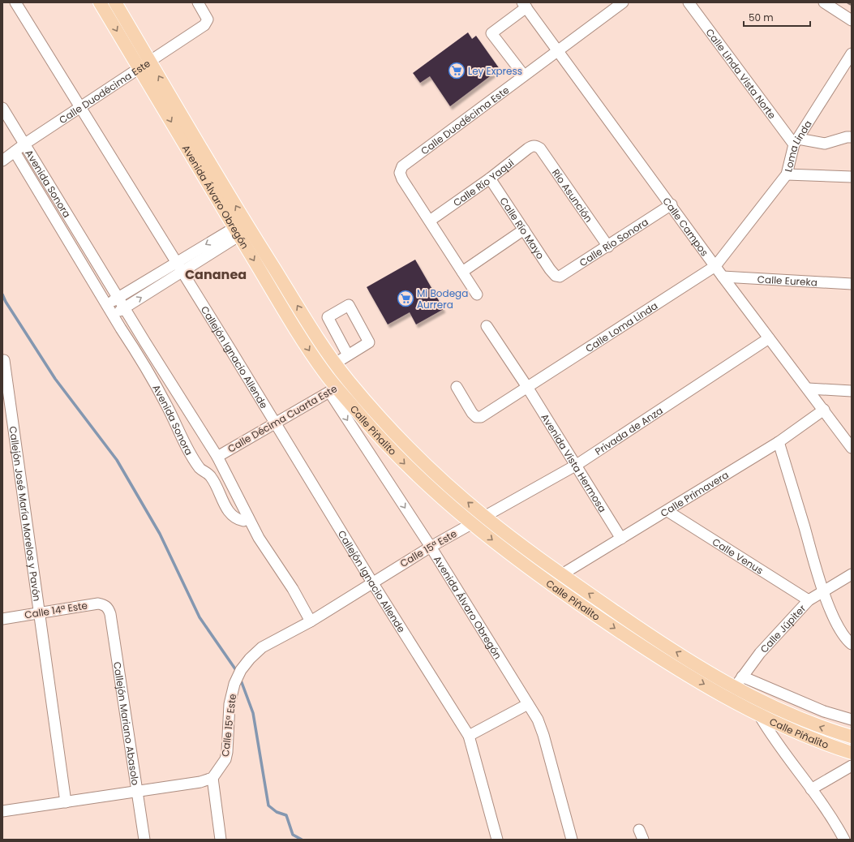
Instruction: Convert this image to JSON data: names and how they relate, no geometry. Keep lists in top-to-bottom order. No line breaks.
{"streets":{"main road":["Avenida Álvaro Obregón","Calle Piñalito"],"street":["Calle Linda Vista Norte","Calle Duodécima Este","Loma Linda","Calle Río Yaqui","Avenida Sonora","Río Asunción","Calle Campos","Calle Río Mayo","Calle Río Sonora","Calle Eureka","Calle Loma Linda","Callejón Ignacio Allende","Calle Décima Cuarta Este","Privada de Anza","Avenida Vista Hermosa","Calle Primavera","Callejón José María Morelos y Pavón","Calle 15ª Este","Calle Venus","Calle 14ª Este","Calle Júpiter","Callejón Mariano Abasolo"]},"crossings":[["Calle Linda Vista Norte","Loma Linda"],["Calle Duodécima Este","Calle Río Yaqui"],["Calle Duodécima Este","Avenida Sonora"],["Calle Duodécima Este","Avenida Álvaro Obregón"],["Calle Duodécima Este","Calle Campos"],["Calle Duodécima Este","Callejón Ignacio Allende"],["Loma Linda","Calle Campos"],["Loma Linda","Calle Loma Linda"],["Calle Río Yaqui","Río Asunción"],["Calle Río Yaqui","Calle Río Mayo"],["Avenida Sonora","Calle Décima Cuarta Este"],["Río Asunción","Calle Río Sonora"],["Avenida Álvaro Obregón","Calle Décima Cuarta Este"],["Avenida Álvaro Obregón","Calle Piñalito"],["Avenida Álvaro Obregón","Calle 15ª Este"],["Calle Campos","Calle Río Sonora"],["Calle Campos","Calle Eureka"],["Calle Campos","Calle Loma Linda"],["Calle Campos","Privada de Anza"],["Calle Campos","Calle Primavera"],["Calle Río Mayo","Calle Río Sonora"],["Calle Loma Linda","Avenida Vista Hermosa"],["Callejón Ignacio Allende","Calle Décima Cuarta Este"],["Callejón Ignacio Allende","Calle 15ª Este"],["Calle Décima Cuarta Este","Calle Piñalito"],["Calle Piñalito","Privada de Anza"],["Calle Piñalito","Calle Primavera"],["Calle Piñalito","Calle 15ª Este"],["Calle Piñalito","Calle Júpiter"],["Privada de Anza","Avenida Vista Hermosa"],["Privada de Anza","Calle 15ª Este"],["Avenida Vista Hermosa","Calle Primavera"],["Calle Primavera","Calle Venus"],["Callejón José María Morelos y Pavón","Calle 14ª Este"],["Calle Venus","Calle Júpiter"],["Calle 14ª Este","Callejón Mariano Abasolo"]],"districts":["Cananea"],"places":{"supermarket":["Ley Express","Mi Bodega Aurrera"]},"scale_bar":"50 m"}
